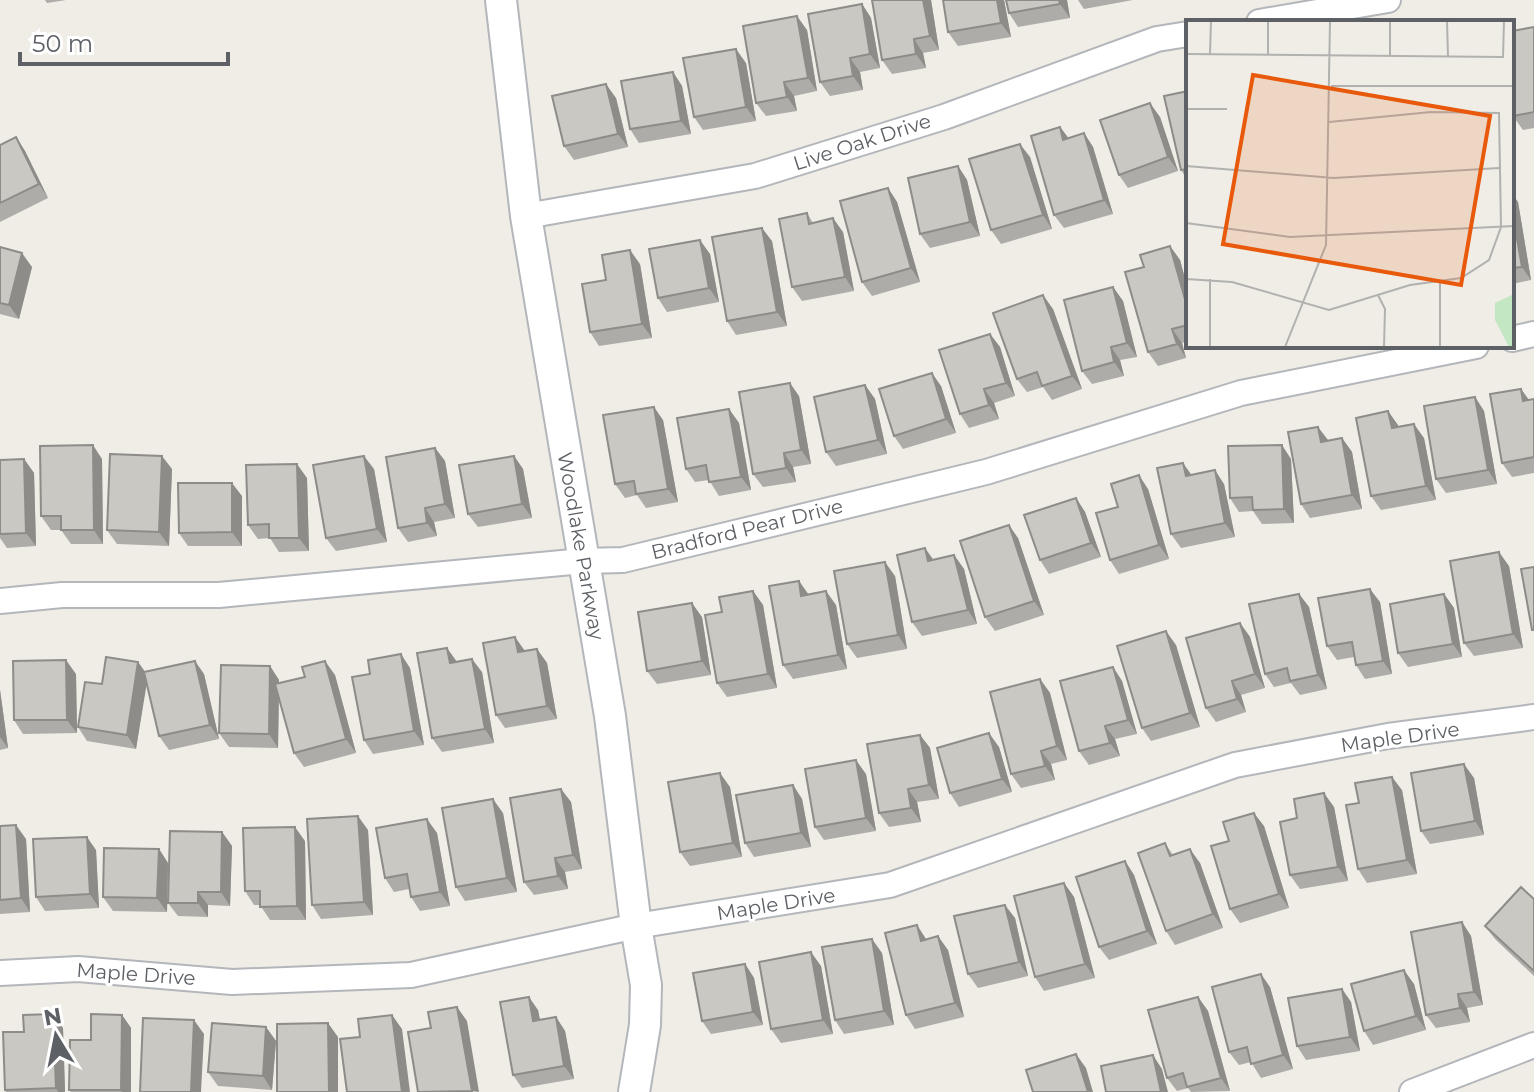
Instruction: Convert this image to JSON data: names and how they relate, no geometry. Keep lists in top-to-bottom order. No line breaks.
{"streets":{"street":["Live Oak Drive","Bradford Pear Drive","Woodlake Parkway","Maple Drive"]},"crossings":[["Live Oak Drive","Woodlake Parkway"],["Bradford Pear Drive","Woodlake Parkway"],["Woodlake Parkway","Maple Drive"]],"scale_bar":"50 m","north":"top"}
